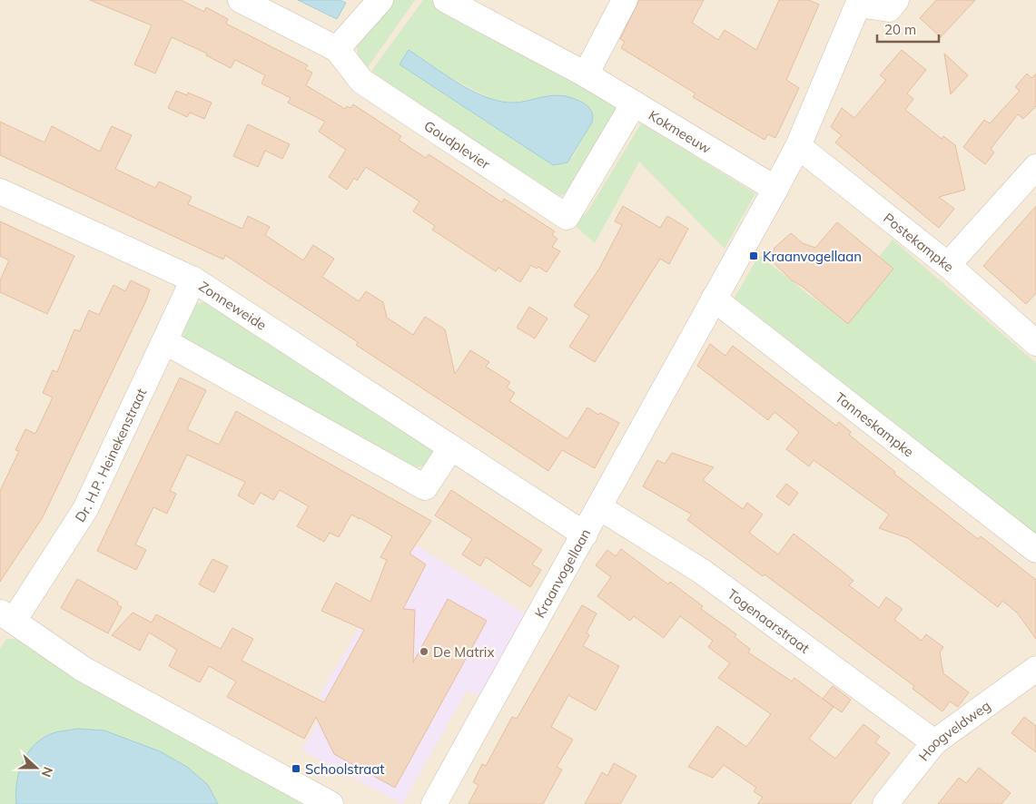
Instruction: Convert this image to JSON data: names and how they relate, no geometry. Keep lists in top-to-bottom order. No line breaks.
{"streets":{"street":["Kokmeeuw","Goudplevier","Postekampke","Zonneweide","Tanneskampke","Dr. H.P. Heinekenstraat","Kraanvogellaan","Togenaarstraat","Hoogveldweg"]},"crossings":[["Kokmeeuw","Goudplevier"],["Kokmeeuw","Kraanvogellaan"],["Postekampke","Kraanvogellaan"],["Zonneweide","Dr. H.P. Heinekenstraat"],["Zonneweide","Kraanvogellaan"],["Tanneskampke","Kraanvogellaan"],["Kraanvogellaan","Togenaarstraat"],["Togenaarstraat","Hoogveldweg"]],"places":{"transit":["Kraanvogellaan","Schoolstraat"],"other":["De Matrix"]},"scale_bar":"20 m","north":"right"}
